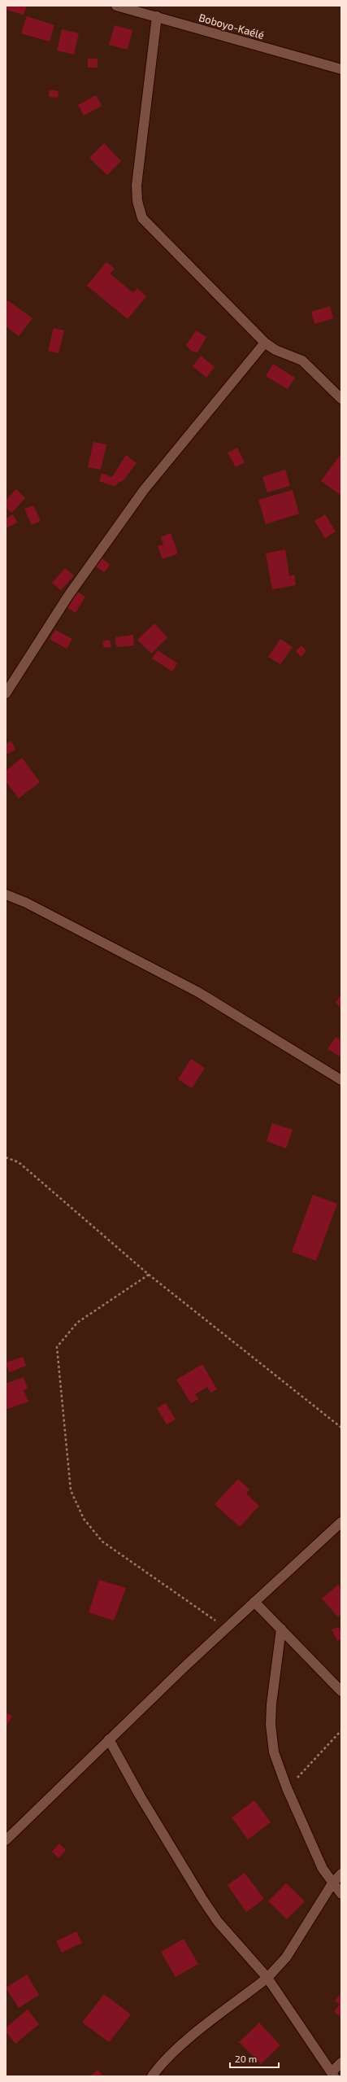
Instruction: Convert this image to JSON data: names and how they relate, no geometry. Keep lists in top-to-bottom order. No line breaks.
{"streets":{"street":["Boboyo-Kaélé"]},"scale_bar":"20 m"}
